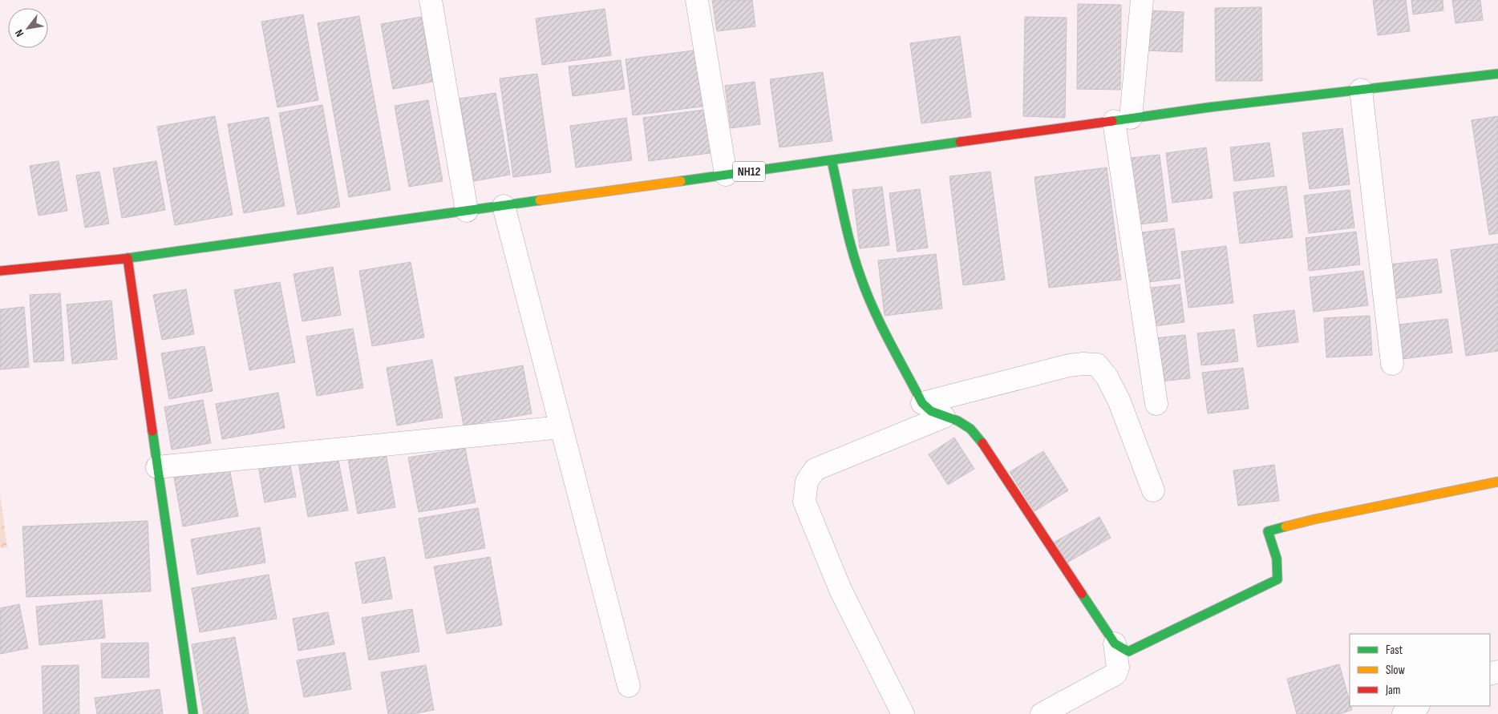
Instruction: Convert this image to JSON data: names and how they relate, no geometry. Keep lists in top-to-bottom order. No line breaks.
{"streets":{"main road":["NH12"]},"legend":["Fast","Slow","Jam"],"north":"bottom left"}
